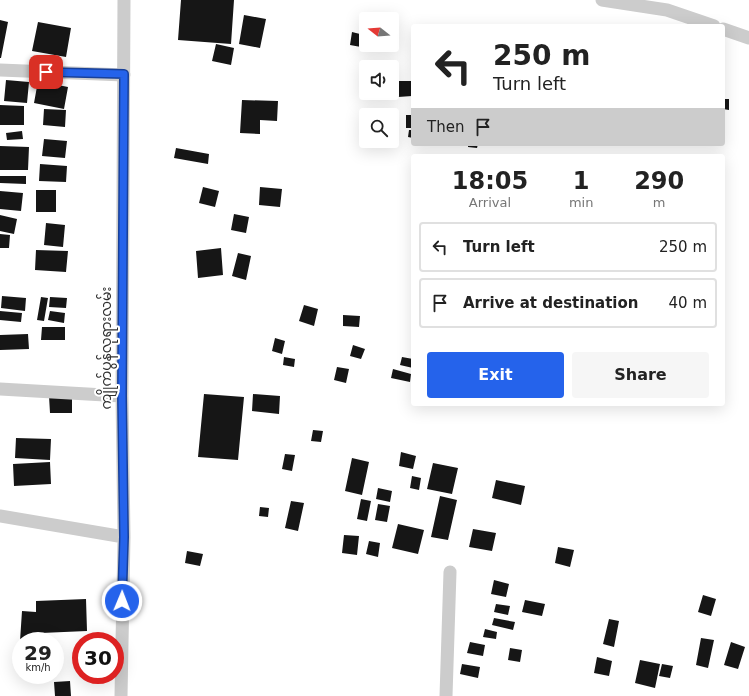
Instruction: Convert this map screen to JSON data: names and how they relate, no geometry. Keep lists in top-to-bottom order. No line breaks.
{"streets":{"street":["ကျိုက်ပွန်လုရားလမ်း"]},"north":"left","page":{"turn":["250 m","Turn left"],"then":"Then","eta":["18:05","Arrival","1","min","290","m"],"list":[{"name":"Turn left","value":"250 m"},{"name":"Arrive at destination","value":"40 m"}],"buttons":["Exit","Share"],"speed":"29 km/h","limit":"30"}}
